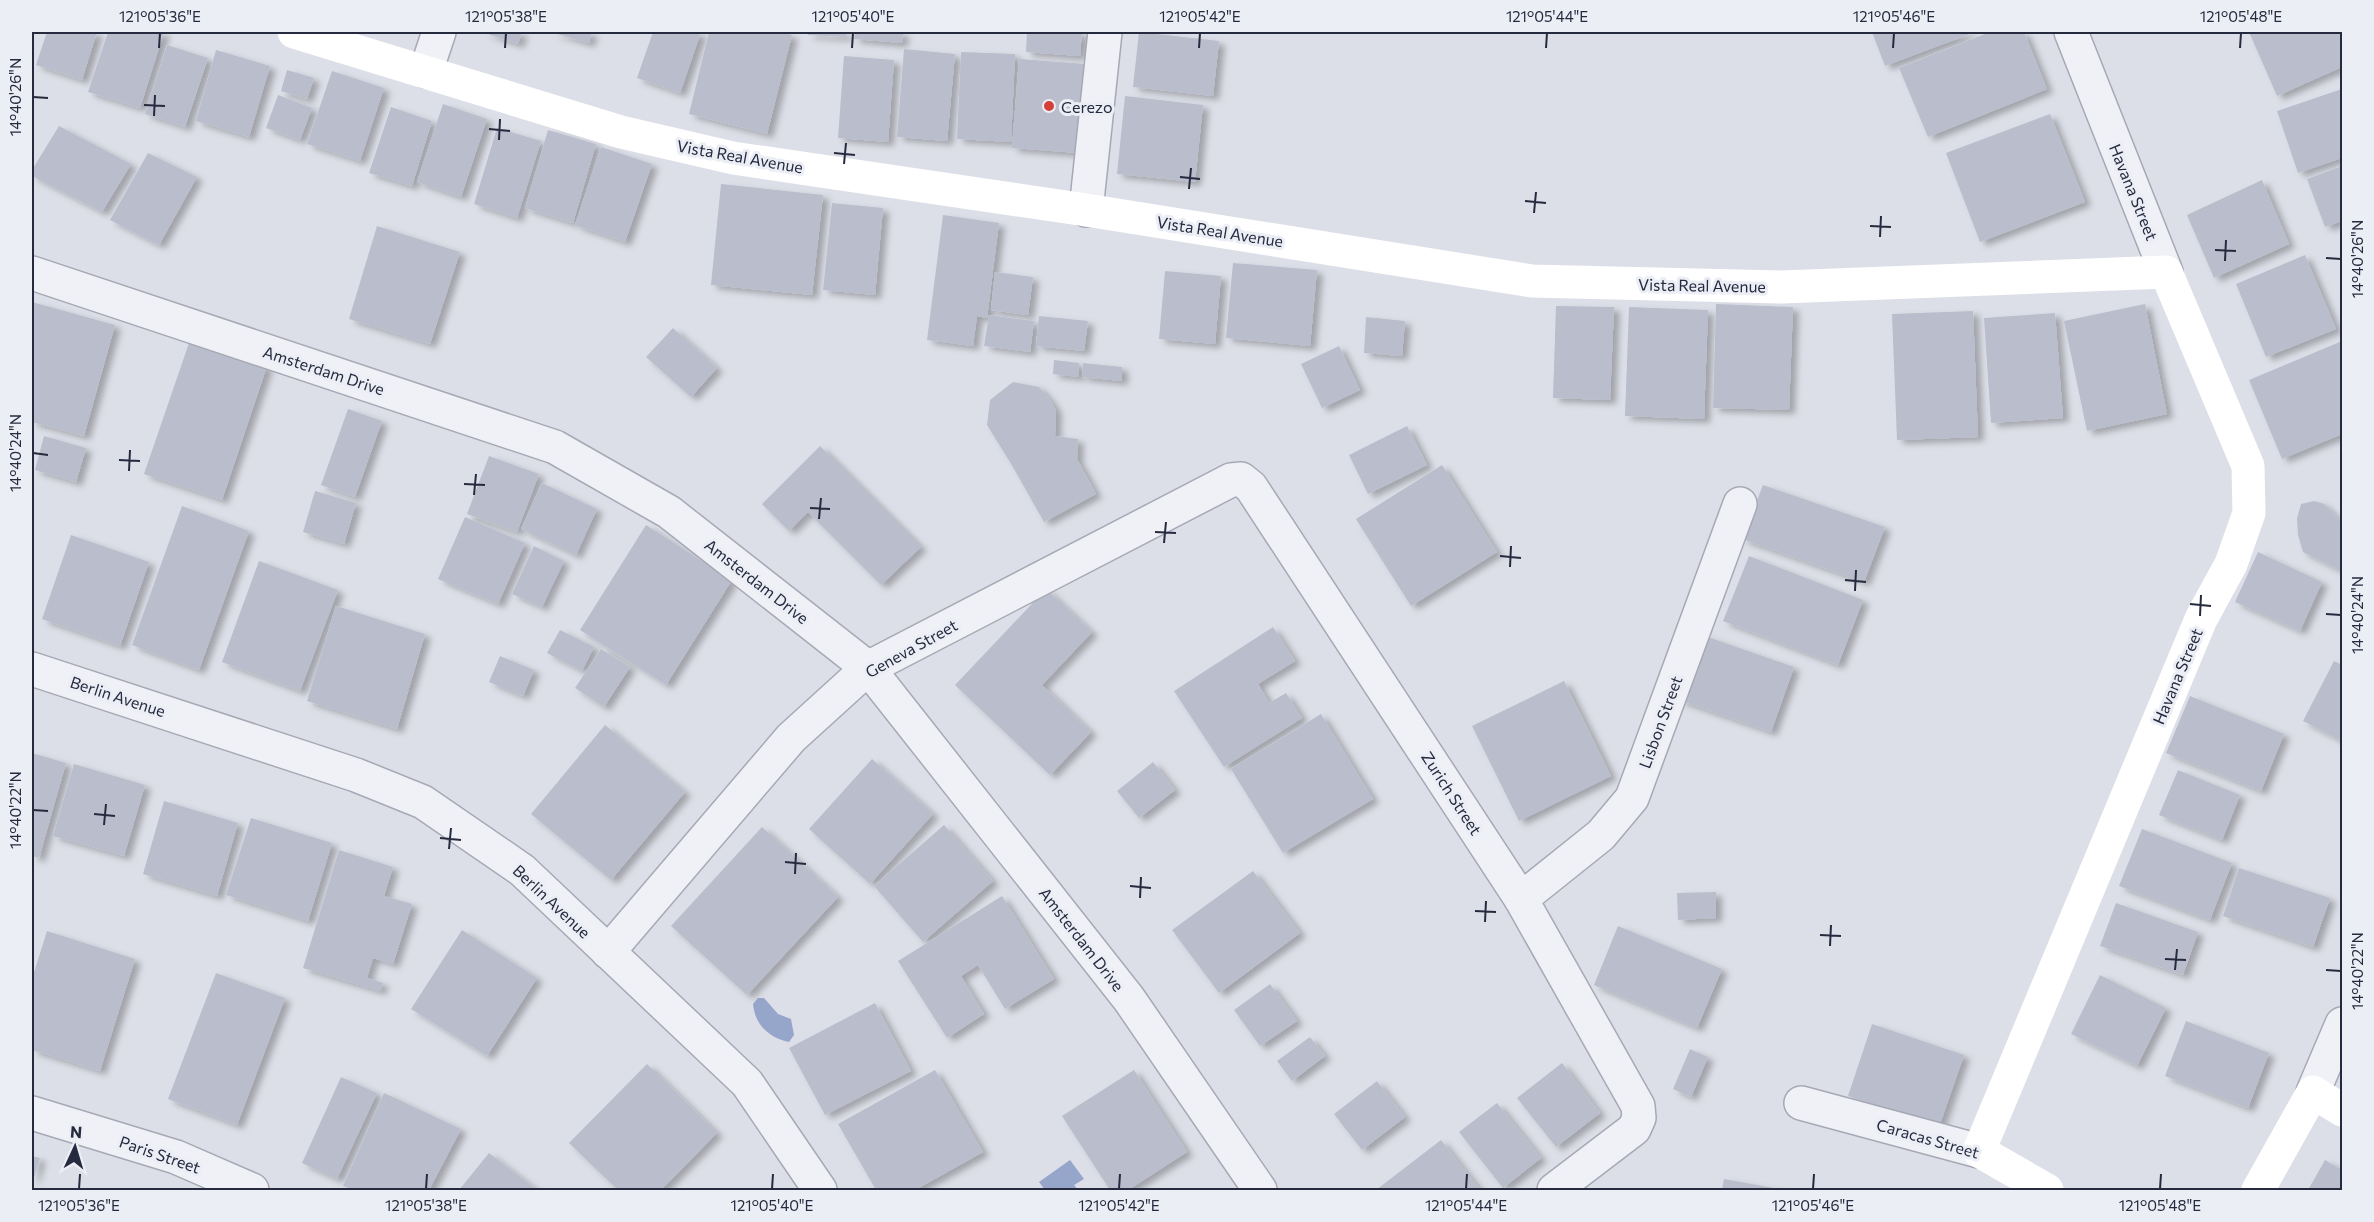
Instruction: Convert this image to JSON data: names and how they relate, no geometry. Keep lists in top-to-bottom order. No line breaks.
{"streets":{"street":["Vista Real Avenue","Havana Street","Amsterdam Drive","Geneva Street","Berlin Avenue","Lisbon Street","Zurich Street","Caracas Street","Paris Street"]},"crossings":[["Vista Real Avenue","Havana Street"],["Havana Street","Caracas Street"],["Amsterdam Drive","Geneva Street"],["Geneva Street","Berlin Avenue"],["Geneva Street","Zurich Street"],["Lisbon Street","Zurich Street"]],"places":["Cerezo"],"north":"top","coordinates":["121°05'36\"E","121°05'38\"E","121°05'40\"E","121°05'42\"E","121°05'44\"E","121°05'46\"E","121°05'48\"E","14°40'26\"N","14°40'24\"N","14°40'22\"N"]}
